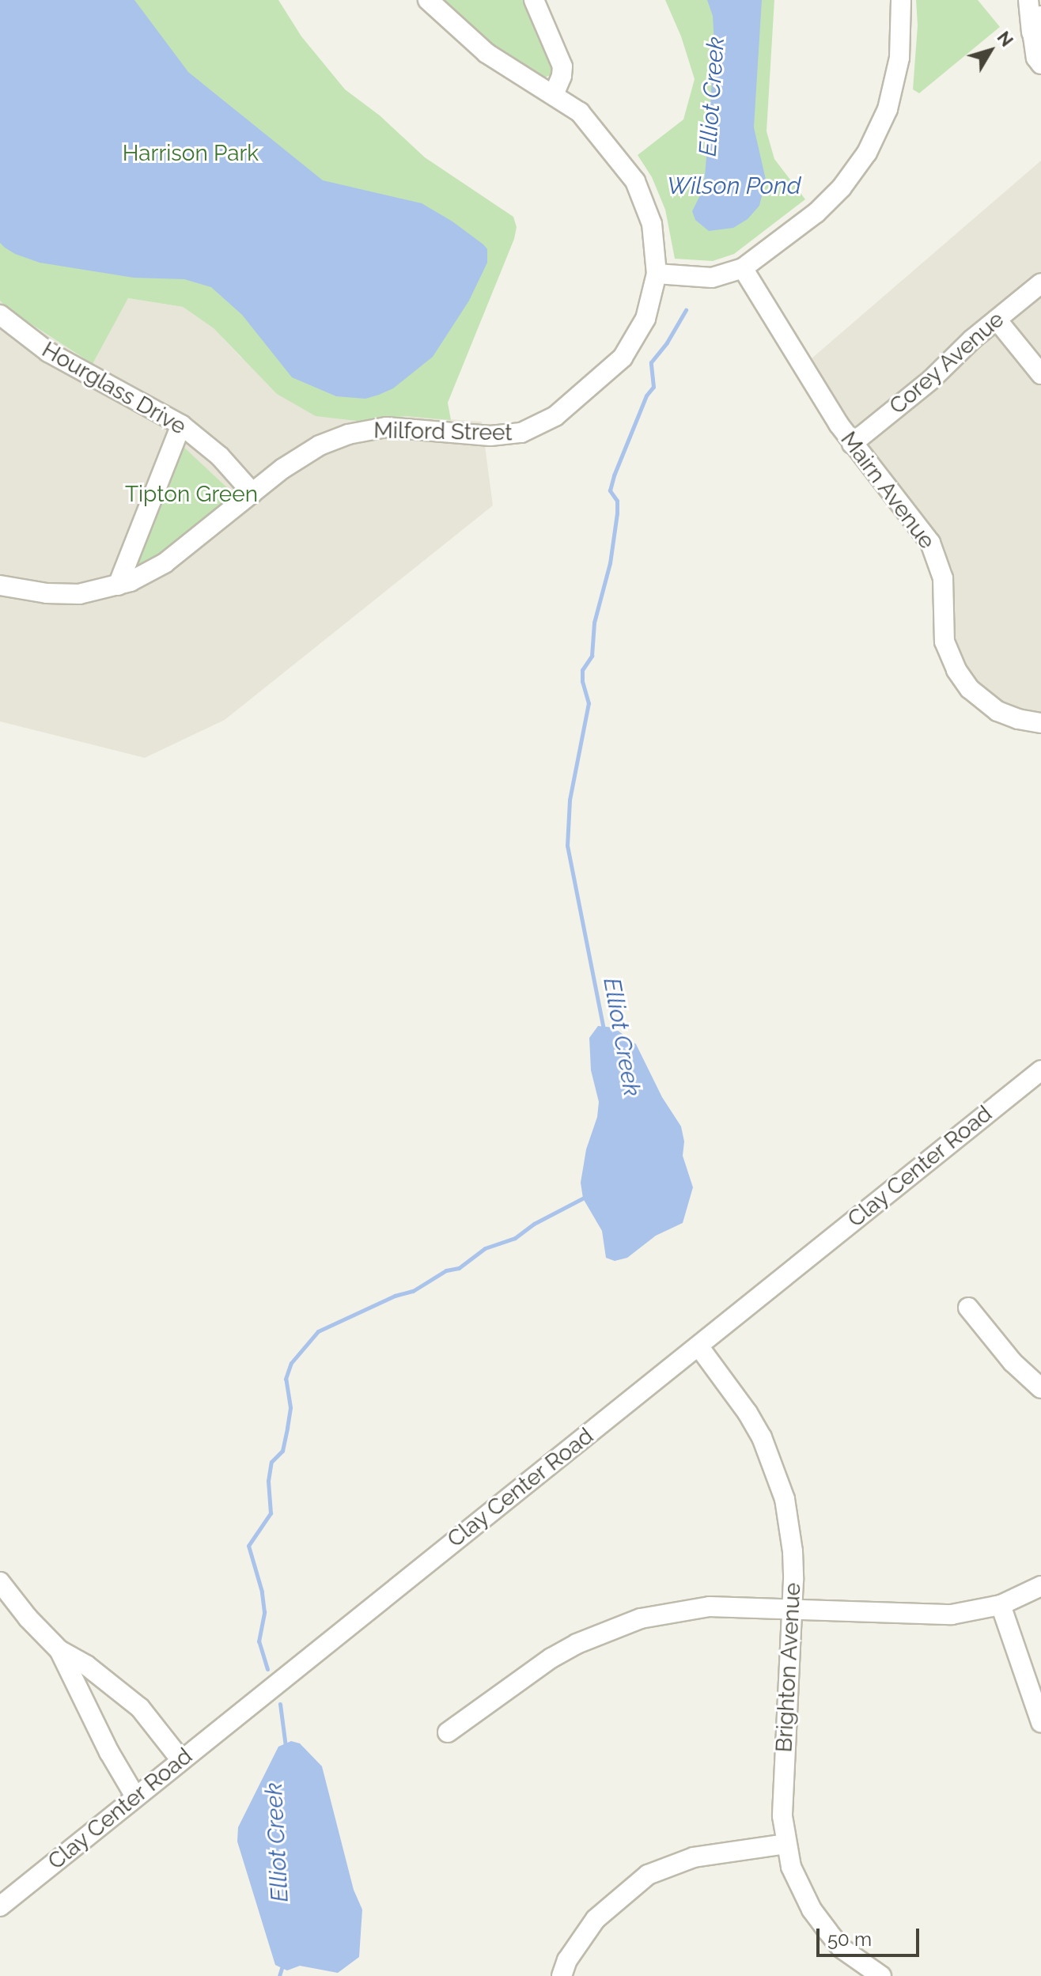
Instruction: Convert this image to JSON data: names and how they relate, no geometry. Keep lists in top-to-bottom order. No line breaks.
{"streets":{"street":["Corey Avenue","Hourglass Drive","Milford Street","Mairn Avenue","Clay Center Road","Brighton Avenue"]},"crossings":[["Corey Avenue","Mairn Avenue"],["Hourglass Drive","Milford Street"],["Clay Center Road","Brighton Avenue"]],"water":["Elliot Creek","Wilson Pond"],"parks":["Harrison Park","Tipton Green"],"scale_bar":"50 m","north":"top right"}
